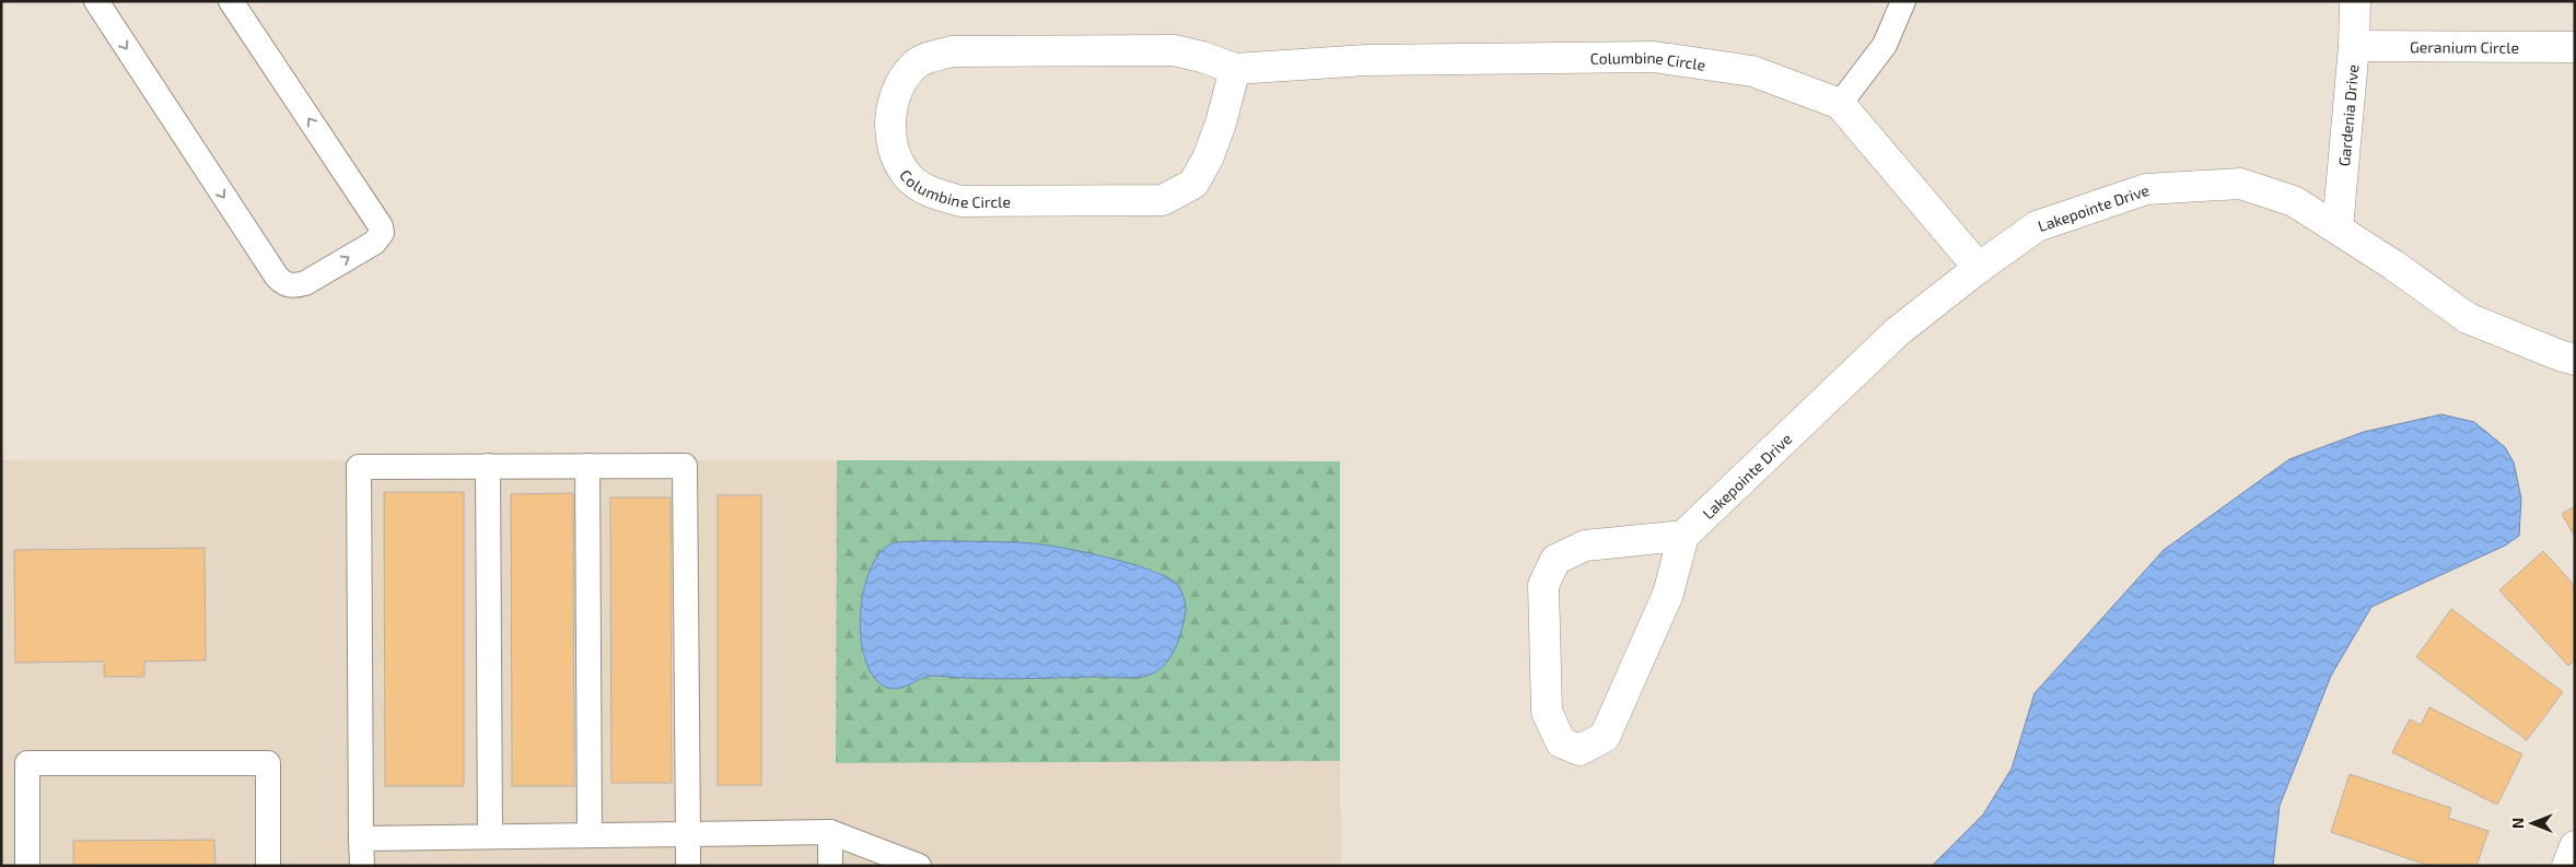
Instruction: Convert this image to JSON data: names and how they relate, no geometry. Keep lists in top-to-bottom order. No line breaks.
{"streets":{"street":["Geranium Circle","Columbine Circle","Gardenia Drive","Lakepointe Drive"]},"crossings":[["Geranium Circle","Gardenia Drive"],["Columbine Circle","Lakepointe Drive"],["Gardenia Drive","Lakepointe Drive"]],"north":"left"}
